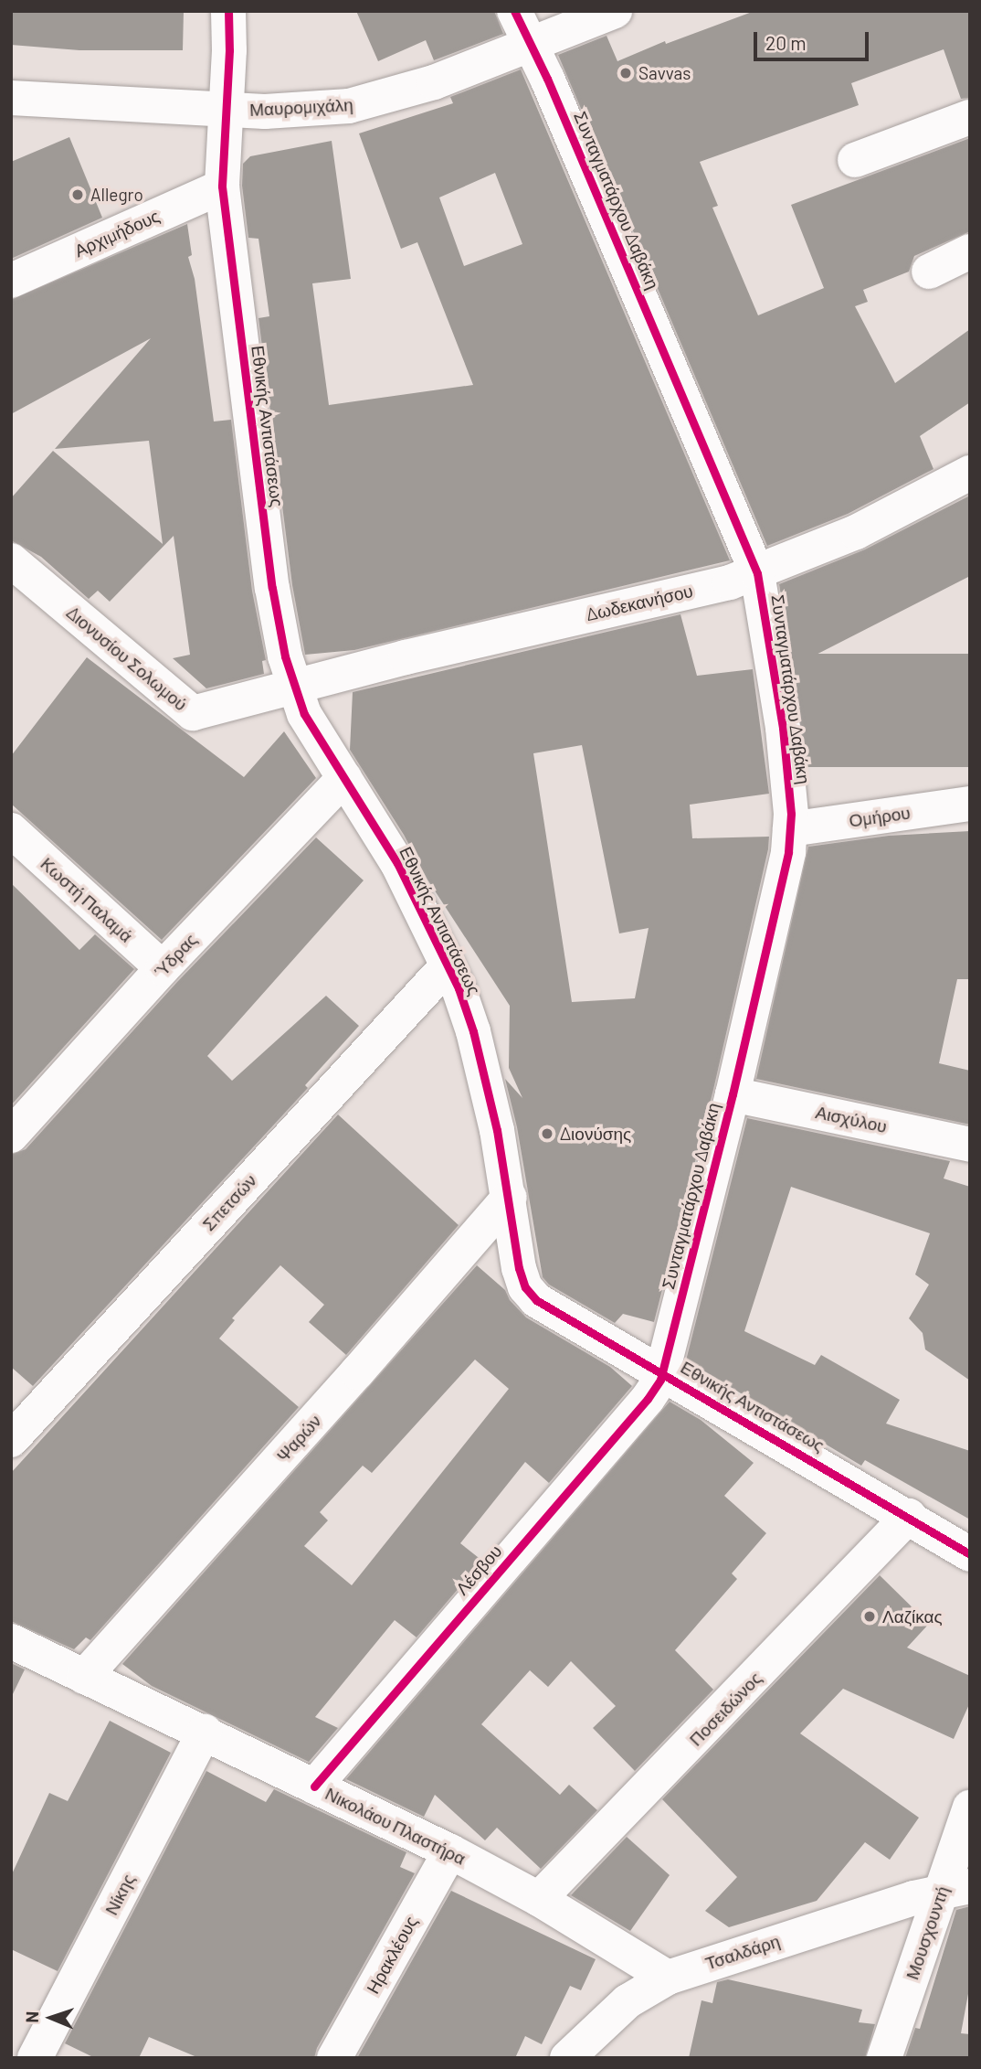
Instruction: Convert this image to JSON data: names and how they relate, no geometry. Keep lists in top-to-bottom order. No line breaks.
{"streets":{"street":["Μαυρομιχάλη","Συνταγματάρχου Δαβάκη","Αρχιμήδους","Εθνικής Αντιστάσεως","Δωδεκανήσου","Διονυσίου Σολωμού","Ομήρου","Κωστή Παλαμά","Ύδρας","Αισχύλου","Σπετσών","Ψαρών","Λέσβου","Ποσειδώνος","Νικολάου Πλαστήρα","Νίκης","Μουσχουντή","Τσαλδάρη","Ηρακλέους"]},"crossings":[["Μαυρομιχάλη","Συνταγματάρχου Δαβάκη"],["Μαυρομιχάλη","Εθνικής Αντιστάσεως"],["Συνταγματάρχου Δαβάκη","Εθνικής Αντιστάσεως"],["Συνταγματάρχου Δαβάκη","Δωδεκανήσου"],["Συνταγματάρχου Δαβάκη","Ομήρου"],["Συνταγματάρχου Δαβάκη","Αισχύλου"],["Συνταγματάρχου Δαβάκη","Λέσβου"],["Αρχιμήδους","Εθνικής Αντιστάσεως"],["Εθνικής Αντιστάσεως","Δωδεκανήσου"],["Εθνικής Αντιστάσεως","Διονυσίου Σολωμού"],["Εθνικής Αντιστάσεως","Ύδρας"],["Εθνικής Αντιστάσεως","Σπετσών"],["Εθνικής Αντιστάσεως","Ψαρών"],["Εθνικής Αντιστάσεως","Λέσβου"],["Εθνικής Αντιστάσεως","Ποσειδώνος"],["Δωδεκανήσου","Διονυσίου Σολωμού"],["Κωστή Παλαμά","Ύδρας"],["Ψαρών","Νικολάου Πλαστήρα"],["Λέσβου","Νικολάου Πλαστήρα"],["Ποσειδώνος","Νικολάου Πλαστήρα"],["Νικολάου Πλαστήρα","Νίκης"],["Νικολάου Πλαστήρα","Τσαλδάρη"],["Νικολάου Πλαστήρα","Ηρακλέους"],["Μουσχουντή","Τσαλδάρη"]],"places":["Savvas","Allegro","Διονύσης","Λαζίκας"],"scale_bar":"20 m","north":"left"}
